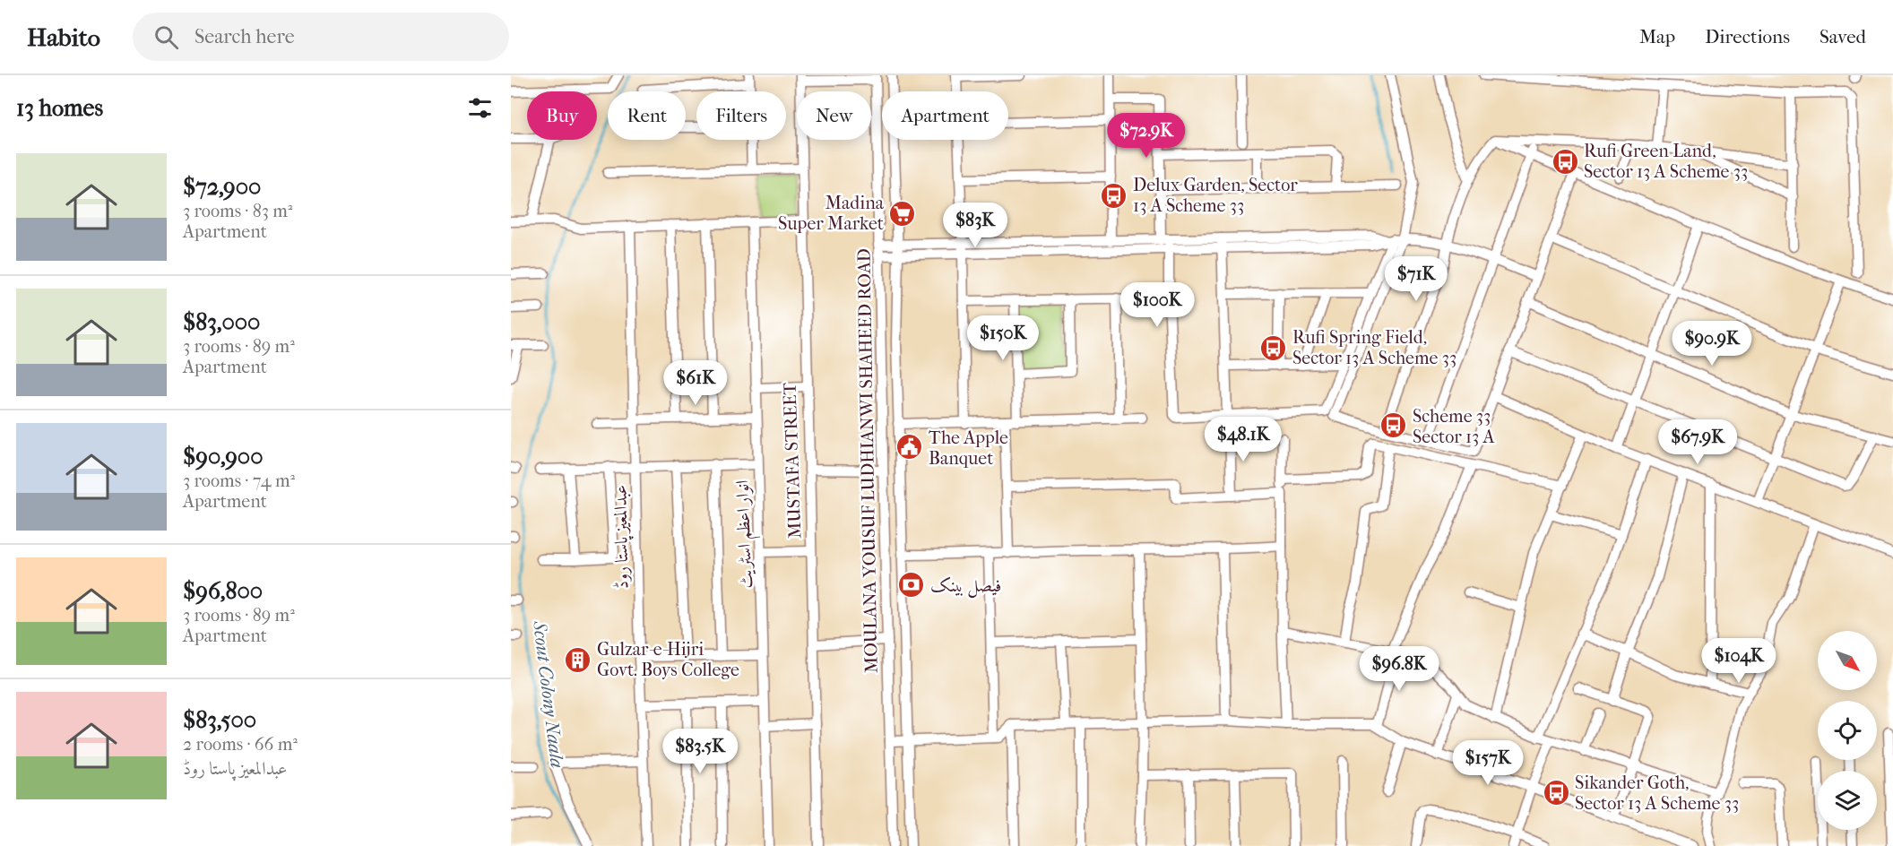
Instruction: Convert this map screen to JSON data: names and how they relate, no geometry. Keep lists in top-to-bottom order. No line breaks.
{"streets":{"street":["MUSTAFA STREET","MOULANA YOUSUF LUDHIANWI SHAHEED ROAD","انوار اعظم اسٹریٹ","عبدالمعیز پاستا روڈ"]},"water":["Scout Colony Naala"],"places":{"bus stop":["Rufi Green Land, Sector 13 A Scheme 33","Delux Garden, Sector 13 A Scheme 33","Rufi Spring Field, Sector 13 A Scheme 33","Scheme 33 Sector 13 A","Sikander Goth, Sector 13 A Scheme 33"],"supermarket":["Madina Super Market"],"public building":["The Apple Banquet"],"bank":["فیصل بینک"],"building":["Gulzar-e-Hijri Govt. Boys College"]},"north":"bottom right","page":{"header":"Habito","search":"Search here","nav":["Map","Directions","Saved"],"heading":"13 homes","chip":["Buy","Rent","Filters","New","Apartment"],"price":["$72.9K","$83K","$71K","$100K","$150K","$90.9K","$61K","$48.1K","$67.9K","$104K","$96.8K","$83.5K","$157K"],"list":[{"name":"$72,900","note":"3 rooms · 83 m² · Apartment"},{"name":"$83,000","note":"3 rooms · 89 m² · Apartment"},{"name":"$90,900","note":"3 rooms · 74 m² · Apartment"},{"name":"$96,800","note":"3 rooms · 89 m² · Apartment"},{"name":"$83,500","note":"2 rooms · 66 m² · عبدالمعیز پاستا روڈ"}]}}
